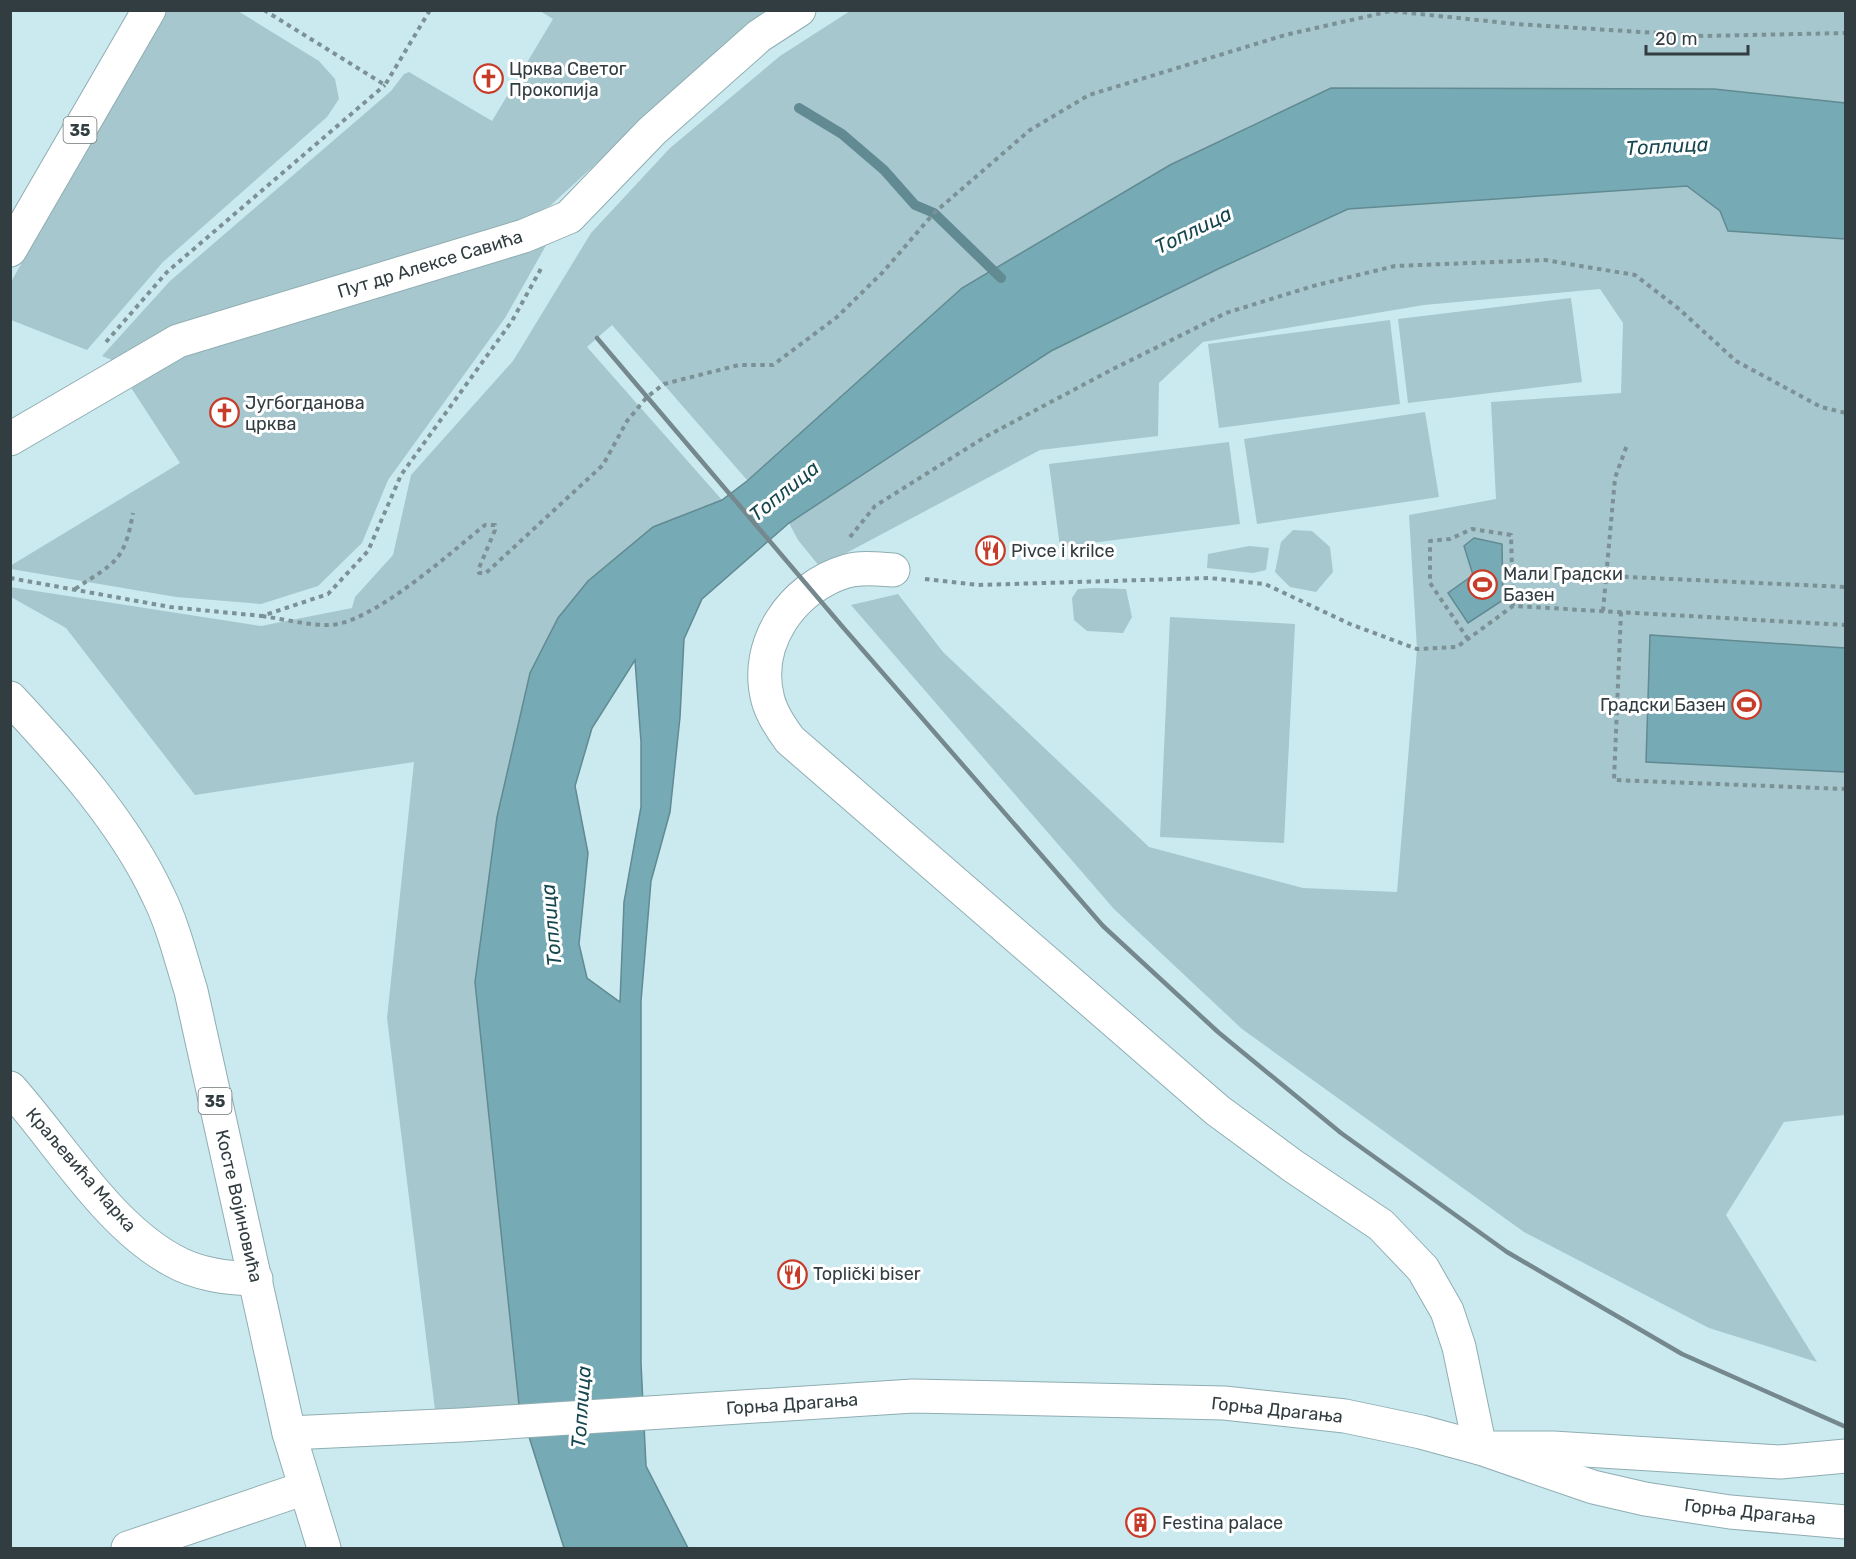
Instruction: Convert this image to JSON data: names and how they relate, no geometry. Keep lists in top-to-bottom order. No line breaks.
{"streets":{"street":["35","Пут др Алексе Савића","Краљевића Марка","Косте Војиновића","Горња Драгања"]},"crossings":[["Краљевића Марка","Косте Војиновића"],["Косте Војиновића","Горња Драгања"]],"water":["Топлица"],"places":{"church":["Црква Светог Прокопија","Југбогданова црква"],"restaurant":["Pivce i krilce","Toplički biser"],"sports":["Мали Градски Базен","Градски Базен"],"building":["Festina palace"]},"scale_bar":"20 m"}
